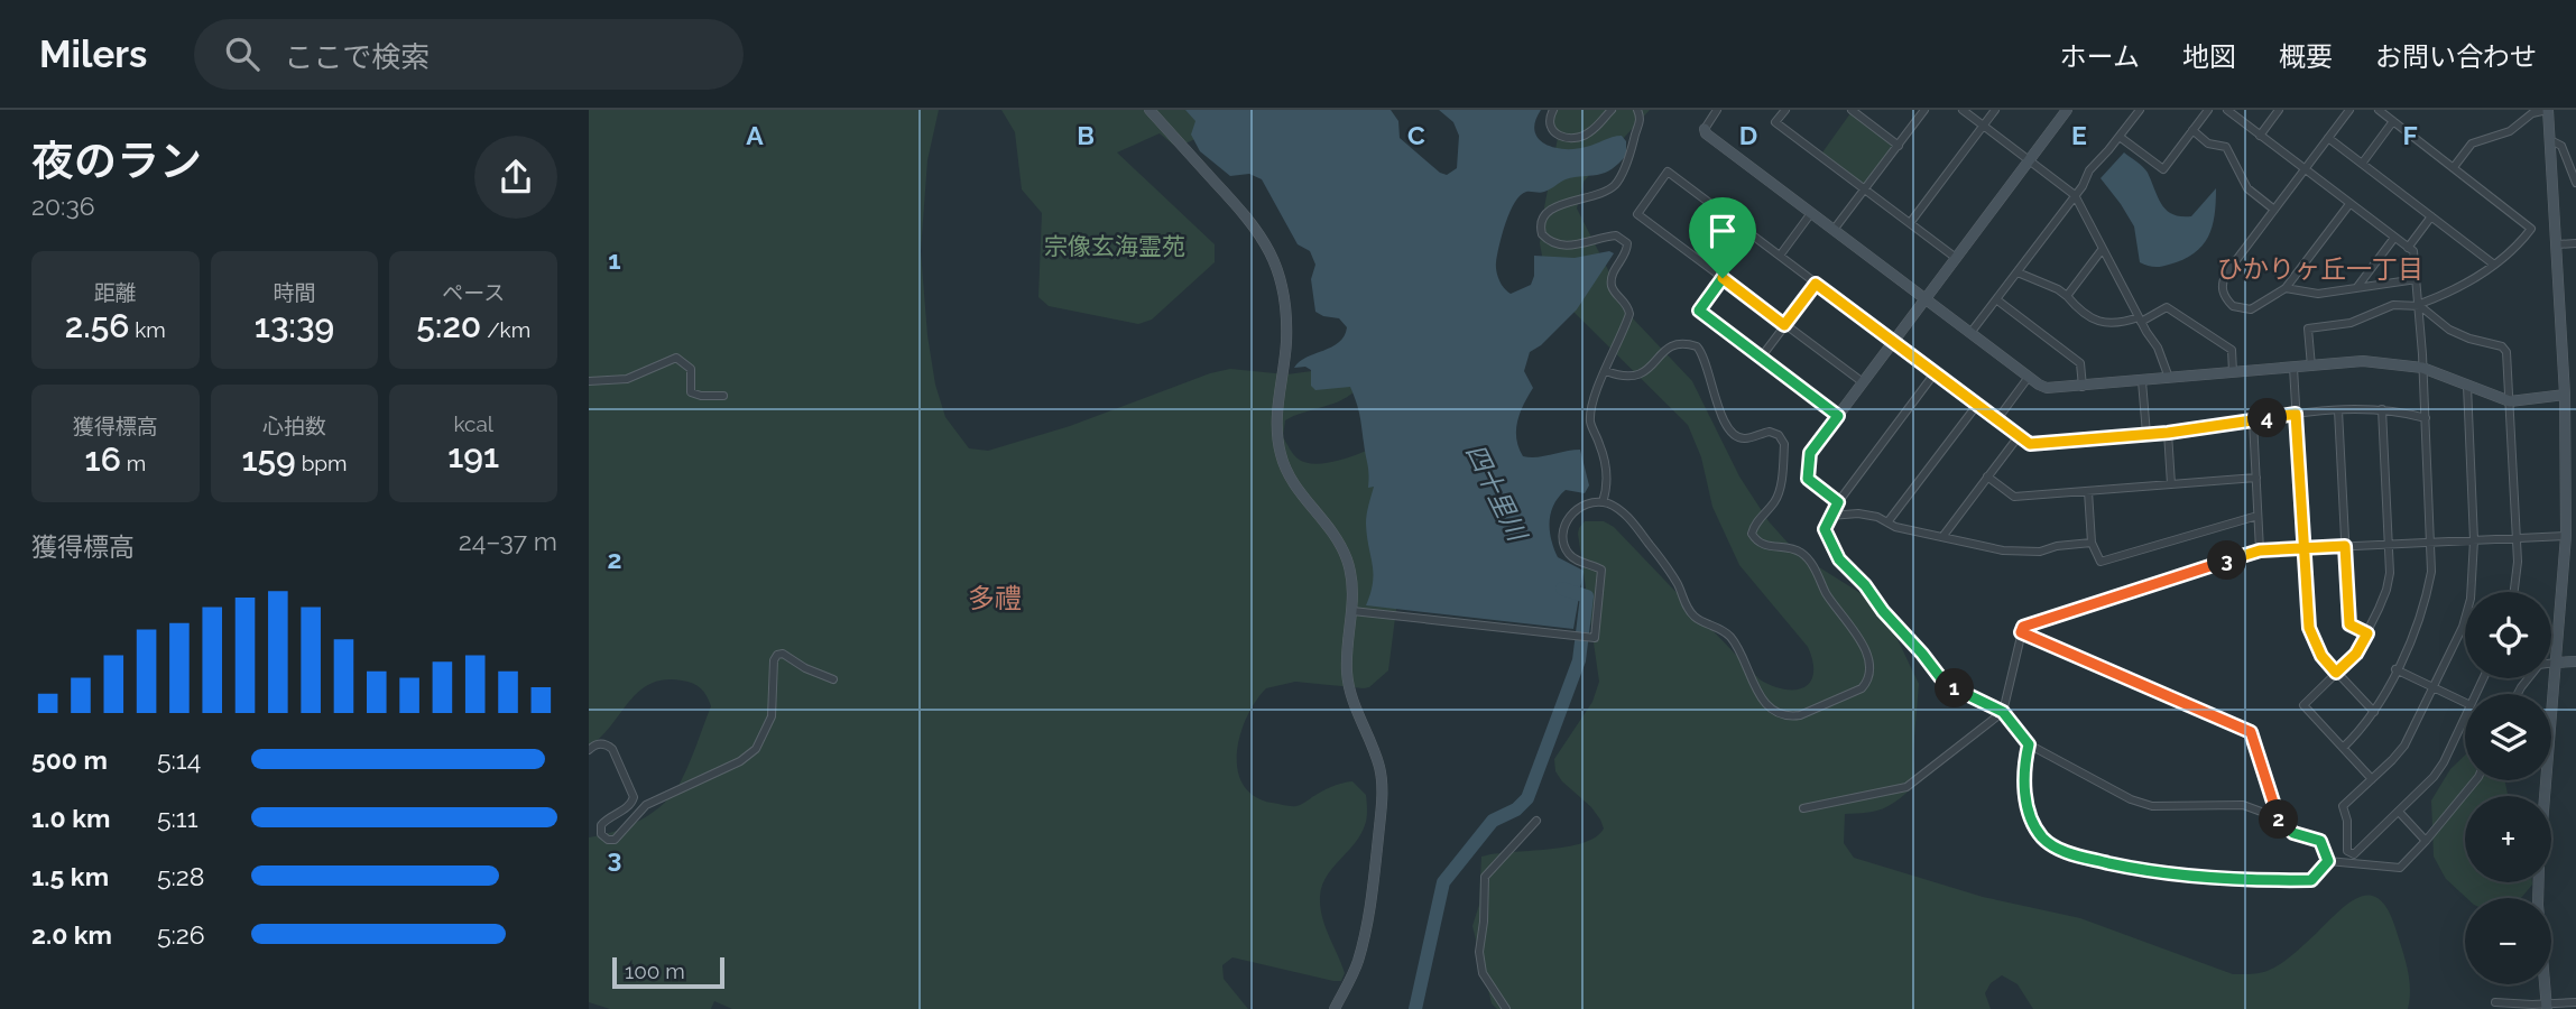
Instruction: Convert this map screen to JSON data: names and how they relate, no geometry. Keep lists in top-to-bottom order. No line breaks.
{"districts":["ひかりヶ丘一丁目","多禮"],"water":["四十里川"],"parks":["宗像玄海霊苑"],"scale_bar":"100 m","page":{"header":"Milers","search":"ここで検索","nav":["ホーム","地図","概要","お問い合わせ"],"heading":["夜のラン","20:36"],"stats":[["距離","2.56 km"],["時間","13:39"],["ペース","5:20 /km"],["獲得標高","16 m"],["心拍数","159 bpm"],["kcal","191"]],"pins":["4","3","1","2"],"chart":["獲得標高","24–37 m"],"map_buttons":["+","−"],"list":[{"name":"500 m","note":"5:14"},{"name":"1.0 km","note":"5:11"},{"name":"1.5 km","note":"5:28"},{"name":"2.0 km","note":"5:26"}],"scale":"100 m"},"grid":{"columns":["A","B","C","D","E","F"],"rows":["1","2","3"]}}
